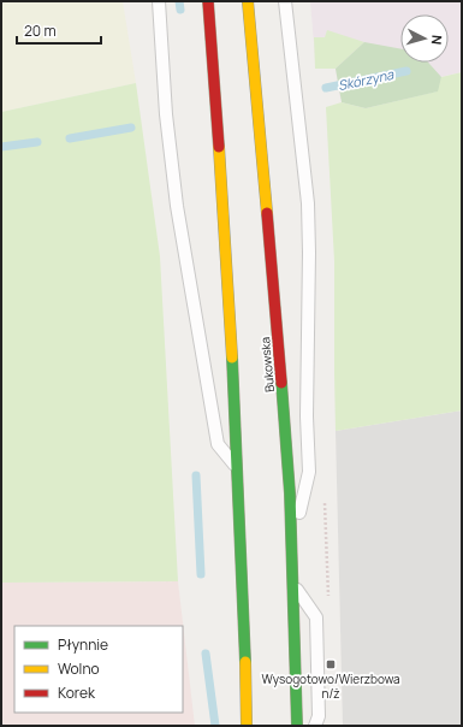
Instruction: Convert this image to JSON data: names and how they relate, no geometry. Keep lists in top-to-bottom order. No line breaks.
{"streets":{"main road":["Bukowska"]},"water":["Skórzyna"],"places":{"transit":["Wysogotowo/Wierzbowa n/ż"]},"legend":["Płynnie","Wolno","Korek"],"scale_bar":"20 m","north":"right"}
